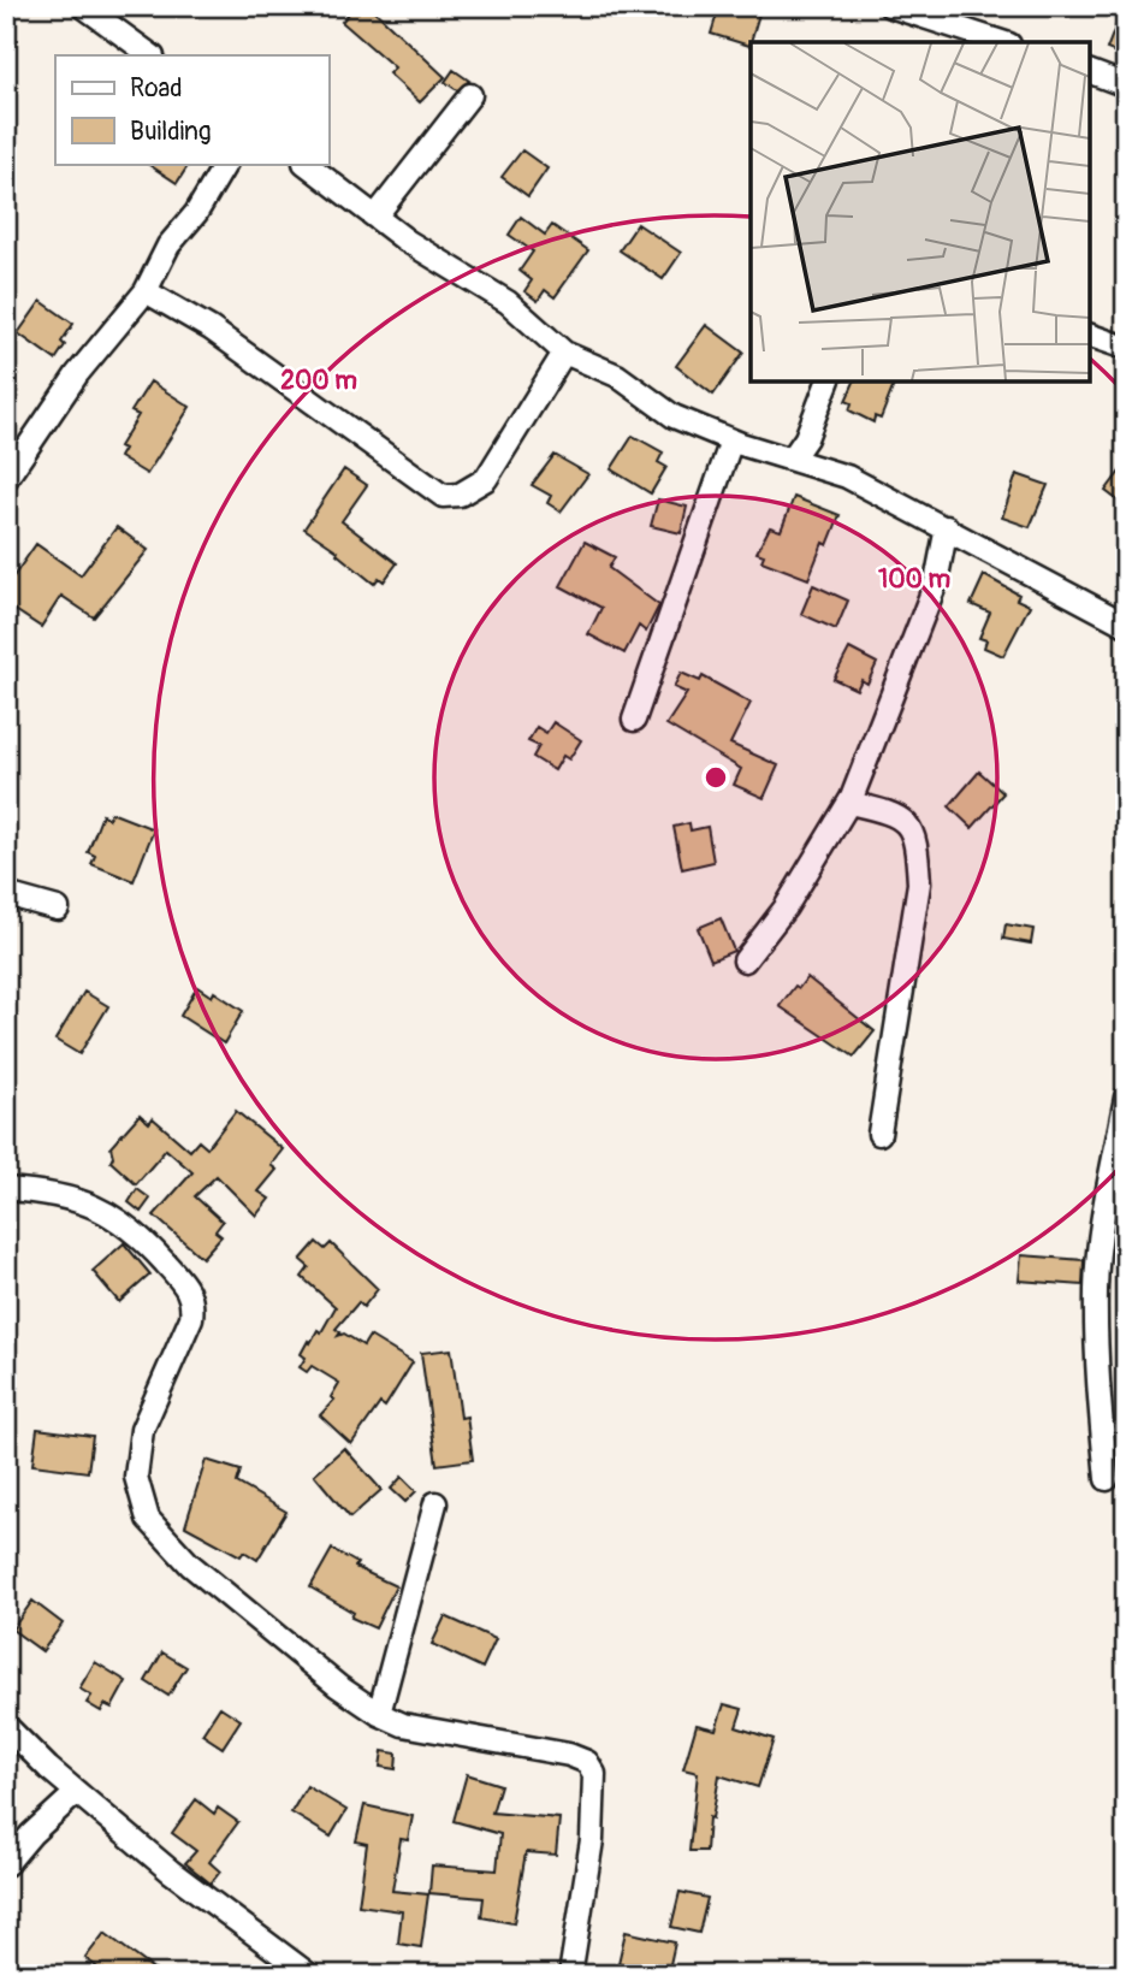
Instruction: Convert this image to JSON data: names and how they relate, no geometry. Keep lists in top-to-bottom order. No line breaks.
{"legend":["Road","Building"],"rings":["200 m","100 m"]}
